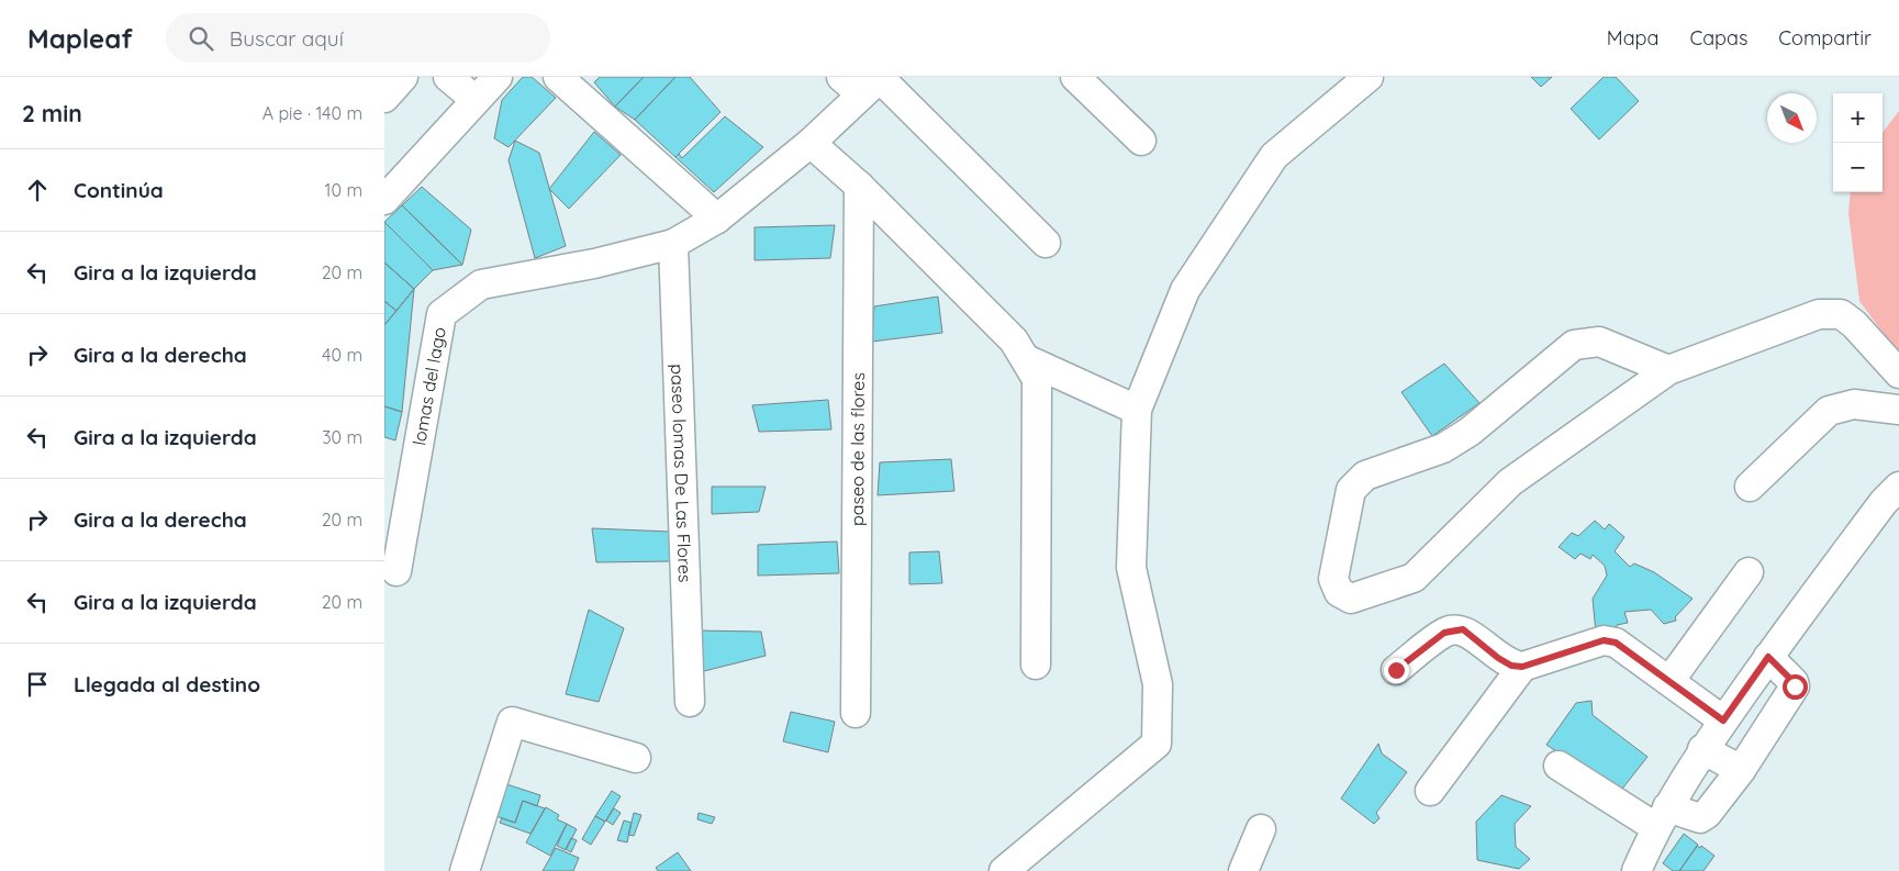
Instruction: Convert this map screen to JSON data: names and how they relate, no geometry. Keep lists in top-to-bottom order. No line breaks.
{"streets":{"street":["lomas del lago","paseo de las flores","paseo lomas De Las Flores"]},"crossings":[["lomas del lago","paseo lomas De Las Flores"]],"north":"bottom right","page":{"header":"Mapleaf","search":"Buscar aquí","nav":["Mapa","Capas","Compartir"],"heading":["2 min","A pie · 140 m"],"map_buttons":["+","−"],"list":[["Continúa","10 m"],["Gira a la izquierda","20 m"],["Gira a la derecha","40 m"],["Gira a la izquierda","30 m"],["Gira a la derecha","20 m"],["Gira a la izquierda","20 m"],"Llegada al destino"]}}
